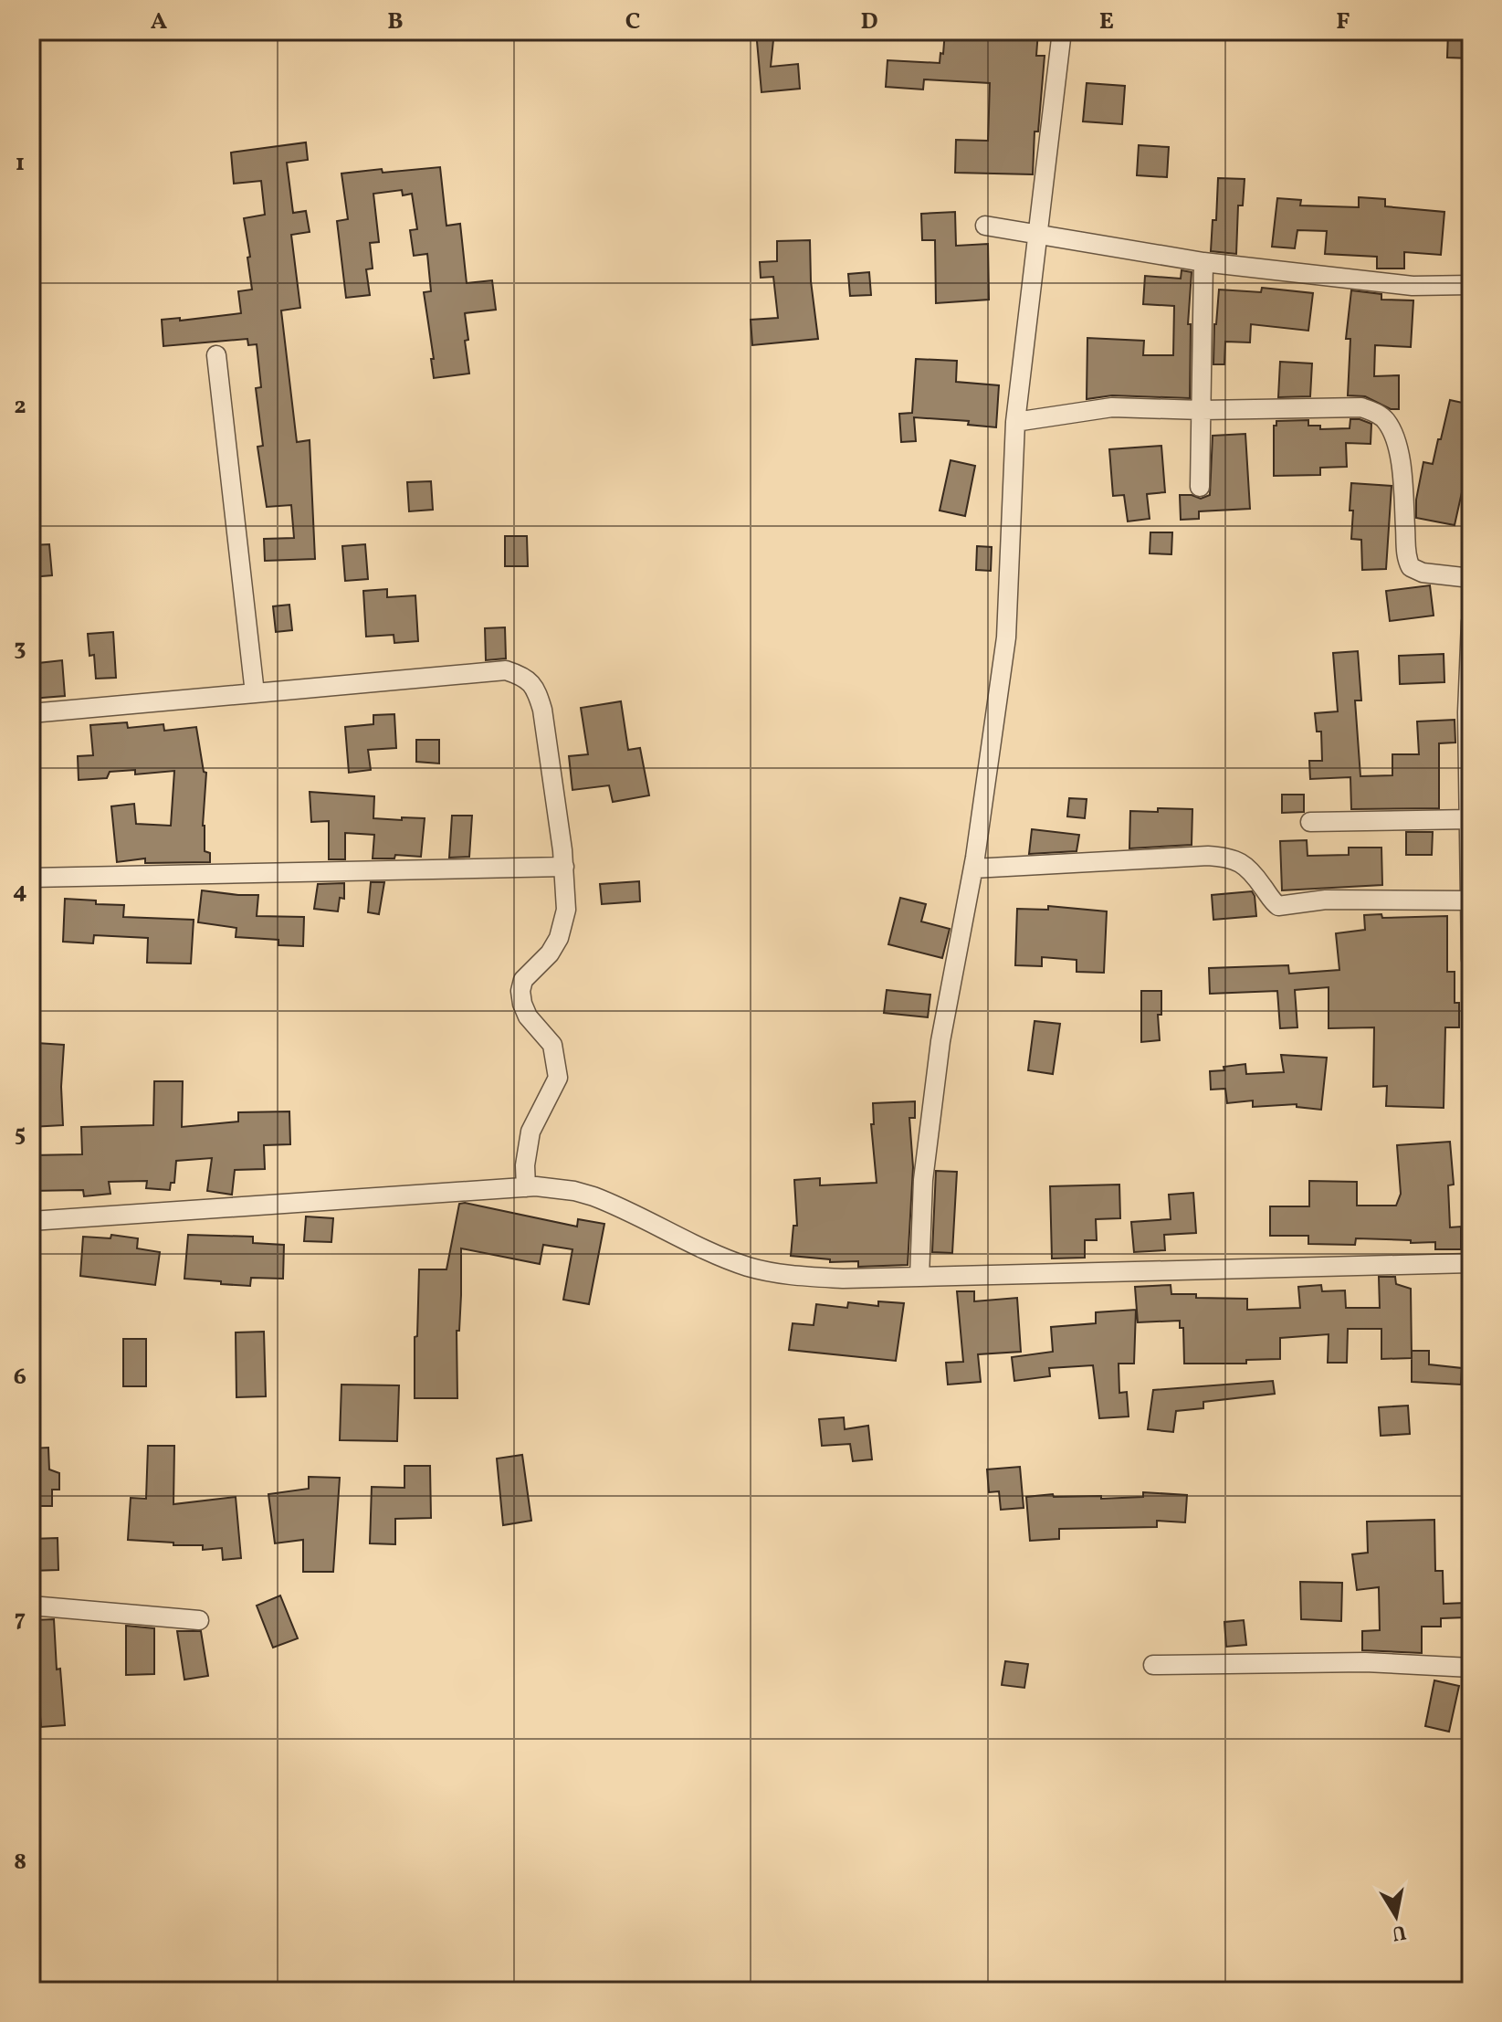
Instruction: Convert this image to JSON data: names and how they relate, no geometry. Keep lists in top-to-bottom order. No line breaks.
{"north":"bottom","grid":{"columns":["A","B","C","D","E","F"],"rows":["1","2","3","4","5","6","7","8"]}}
